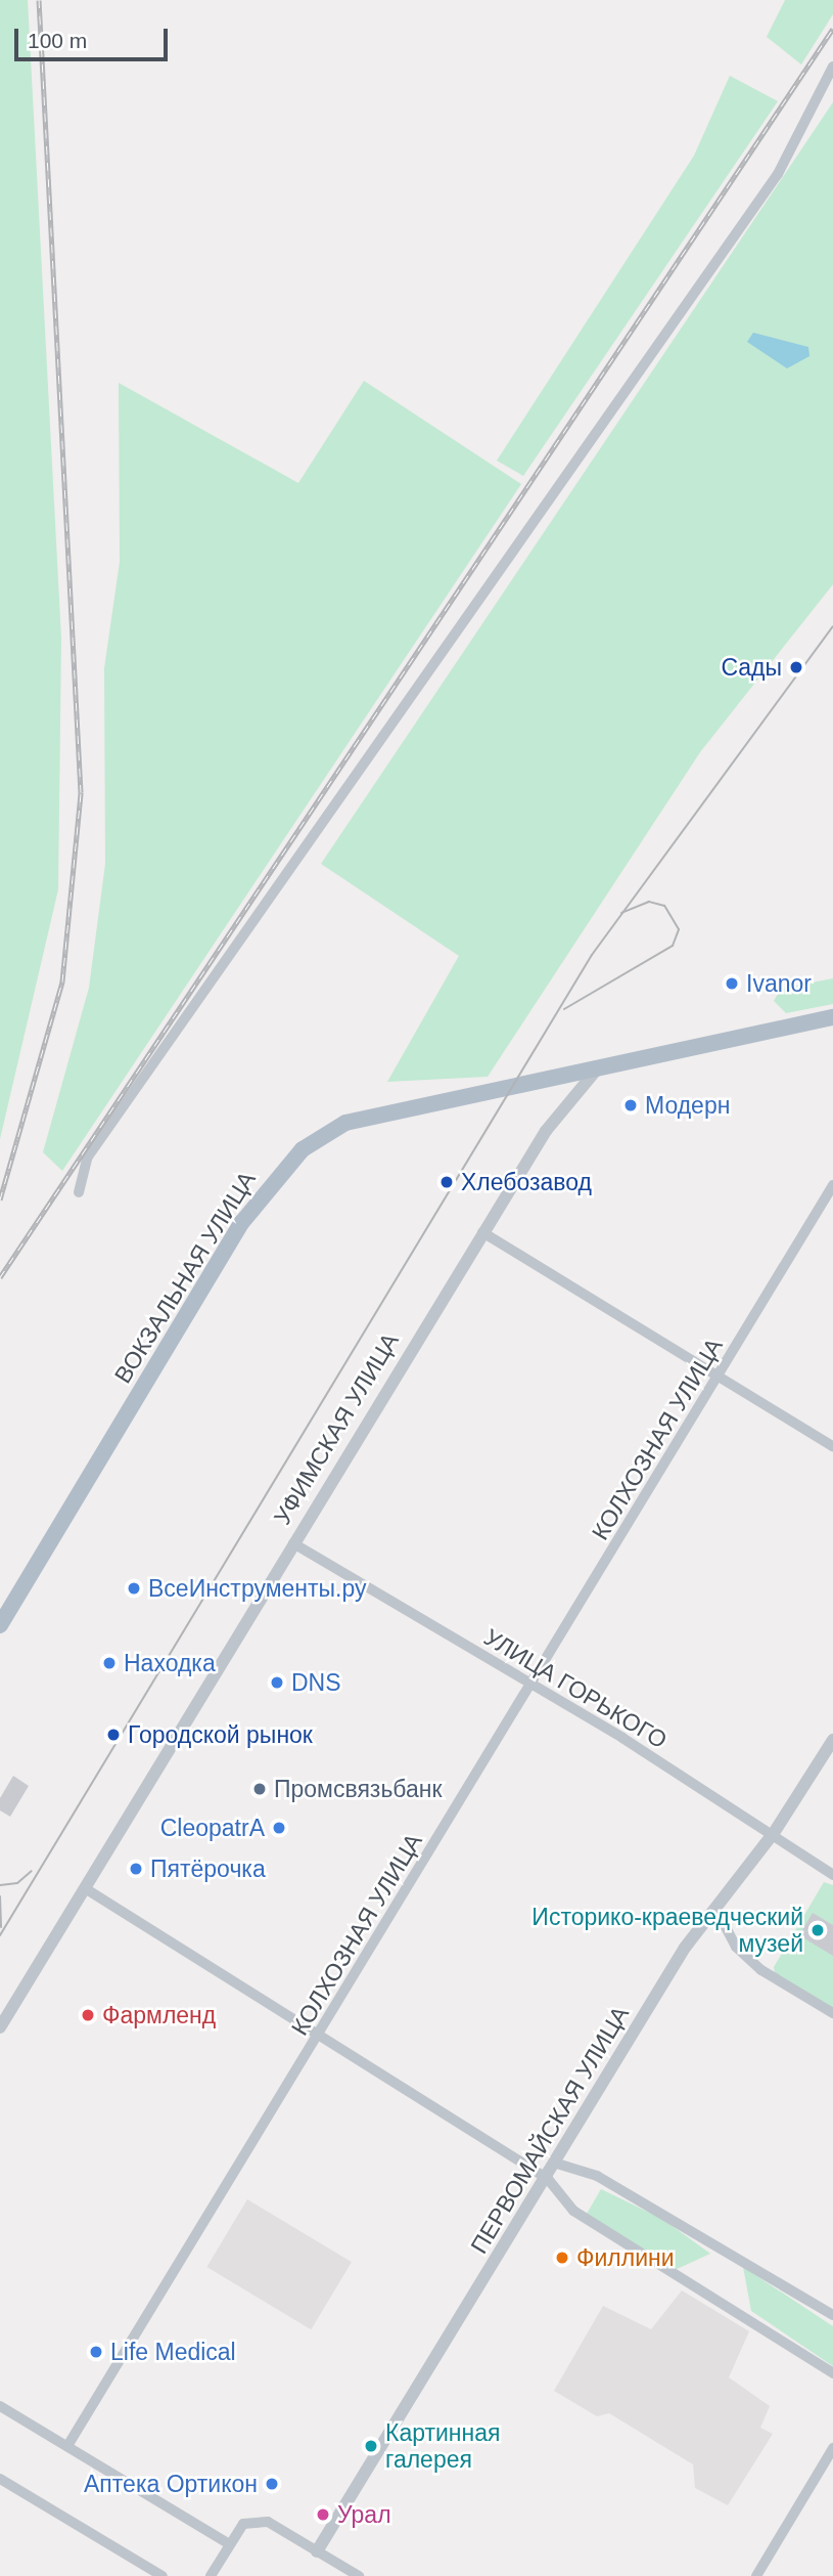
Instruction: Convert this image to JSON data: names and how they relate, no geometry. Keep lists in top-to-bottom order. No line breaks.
{"streets":{"main road":["ВОКЗАЛЬНАЯ УЛИЦА"],"street":["УФИМСКАЯ УЛИЦА","КОЛХОЗНАЯ УЛИЦА","УЛИЦА ГОРЬКОГО","ПЕРВОМАЙСКАЯ УЛИЦА"]},"crossings":[["ВОКЗАЛЬНАЯ УЛИЦА","УФИМСКАЯ УЛИЦА"],["УФИМСКАЯ УЛИЦА","УЛИЦА ГОРЬКОГО"],["КОЛХОЗНАЯ УЛИЦА","УЛИЦА ГОРЬКОГО"],["УЛИЦА ГОРЬКОГО","ПЕРВОМАЙСКАЯ УЛИЦА"]],"places":["Сады","Ivanor","Модерн","Хлебозавод","ВсеИнструменты.ру","Находка","DNS","Городской рынок","Промсвязьбанк","CleopatrA","Пятёрочка","Историко-краеведческий музей","Фармленд","Филлини","Life Medical","Картинная галерея","Аптека Ортикон","Урал"],"scale_bar":"100 m"}
